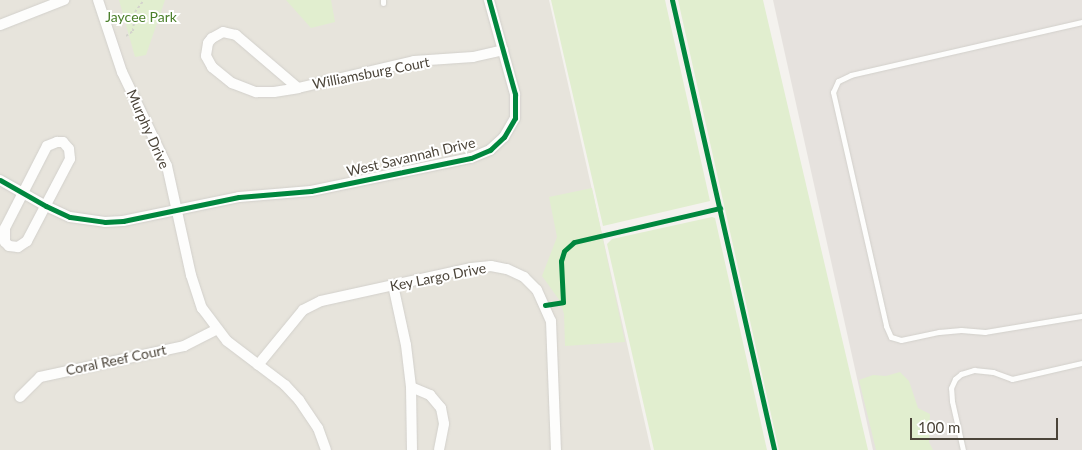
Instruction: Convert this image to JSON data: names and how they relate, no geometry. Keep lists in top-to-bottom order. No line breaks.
{"streets":{"street":["Williamsburg Court","Murphy Drive","West Savannah Drive","Key Largo Drive","Coral Reef Court"]},"crossings":[["Williamsburg Court","West Savannah Drive"],["Murphy Drive","West Savannah Drive"],["Murphy Drive","Key Largo Drive"],["Murphy Drive","Coral Reef Court"]],"parks":["Jaycee Park"],"scale_bar":"100 m"}
